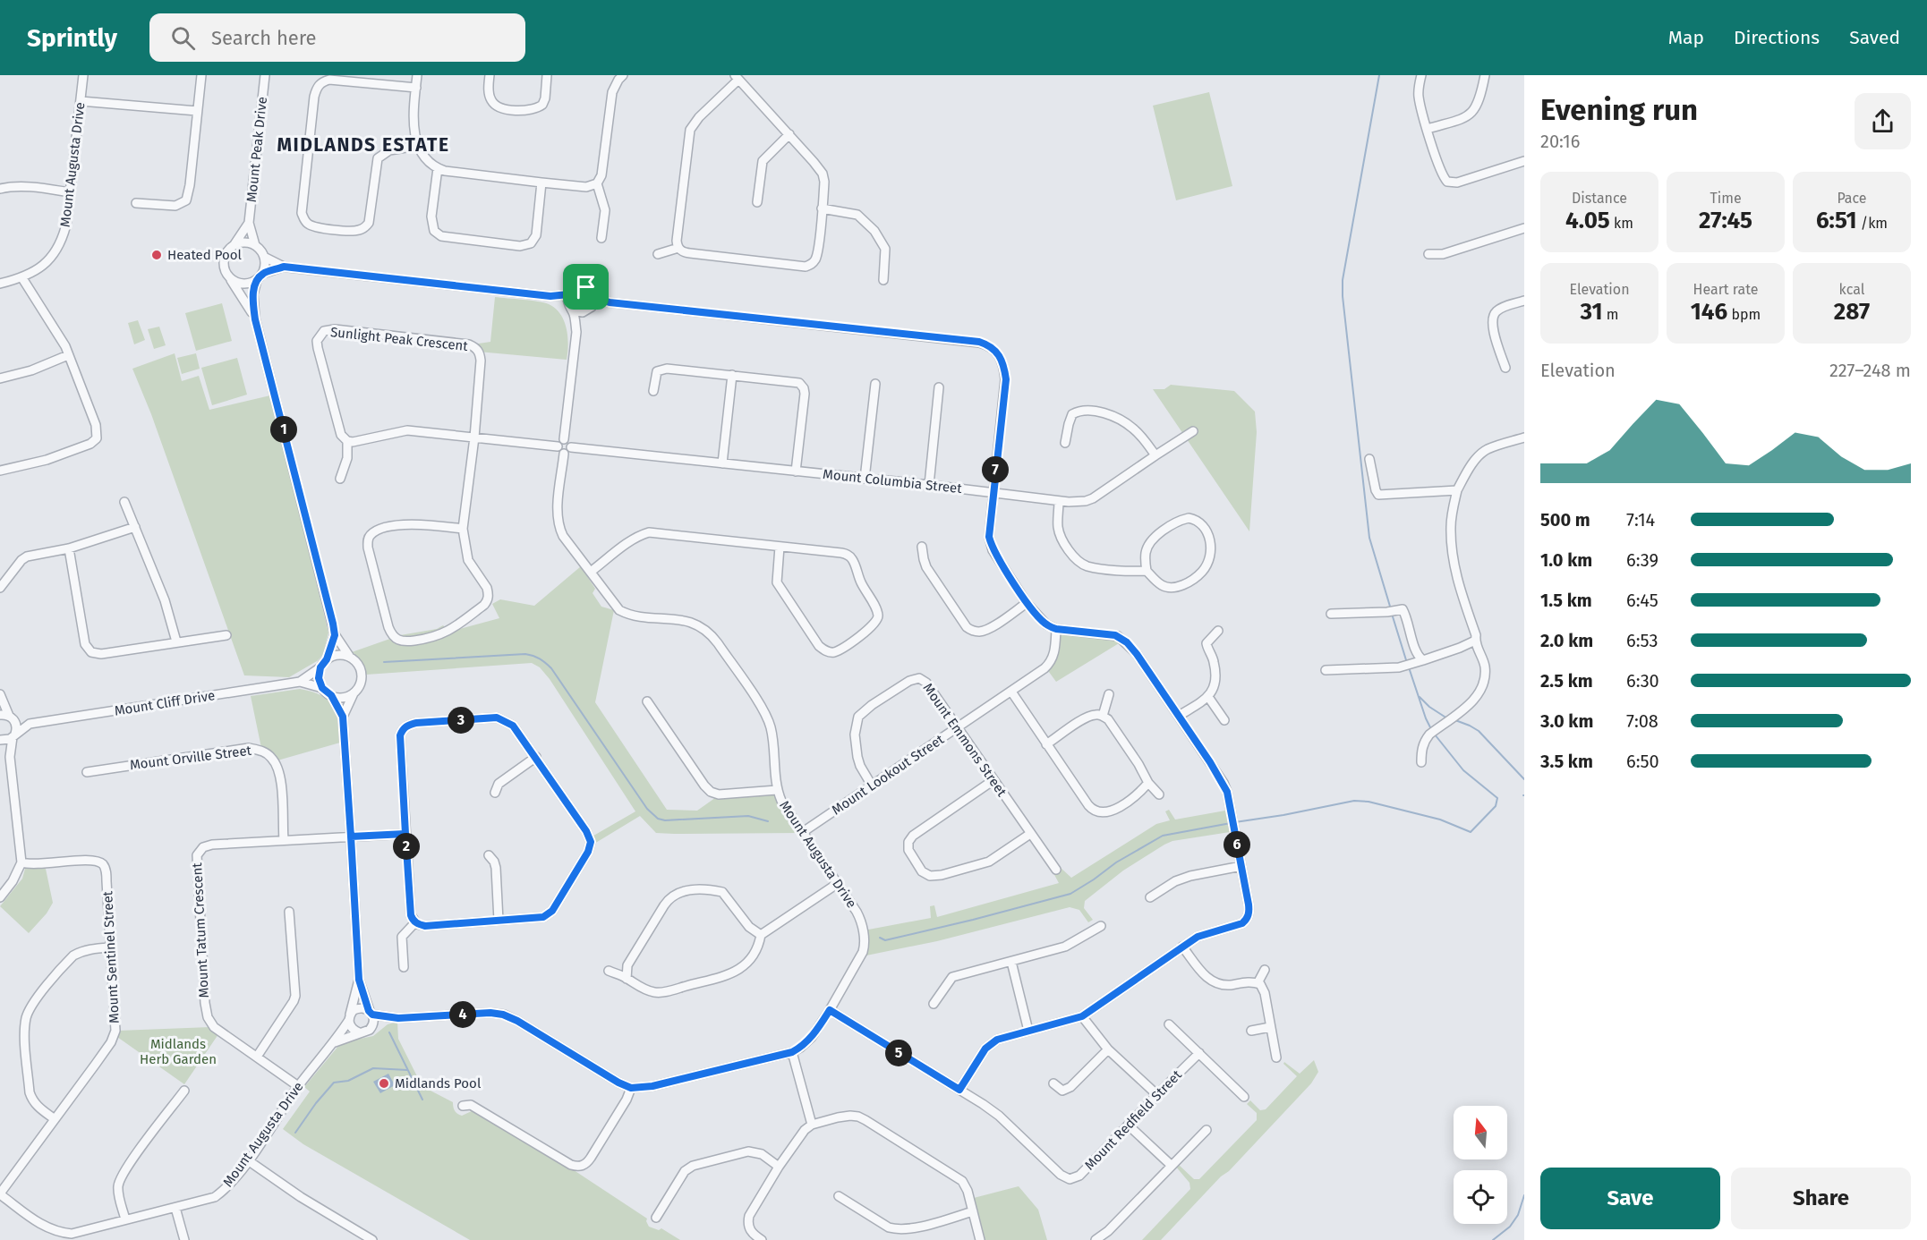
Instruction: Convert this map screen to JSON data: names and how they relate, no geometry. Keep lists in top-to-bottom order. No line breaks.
{"streets":{"street":["Mount Peak Drive","Mount Augusta Drive","Sunlight Peak Crescent","Mount Columbia Street","Mount Cliff Drive","Mount Emmons Street","Mount Orville Street","Mount Lookout Street","Mount Tatum Crescent","Mount Sentinel Street","Mount Redfield Street"]},"crossings":[["Mount Peak Drive","Mount Augusta Drive"],["Mount Peak Drive","Mount Cliff Drive"],["Mount Peak Drive","Mount Tatum Crescent"],["Mount Augusta Drive","Mount Columbia Street"],["Mount Augusta Drive","Mount Lookout Street"],["Mount Augusta Drive","Mount Tatum Crescent"],["Mount Augusta Drive","Mount Sentinel Street"],["Mount Augusta Drive","Mount Redfield Street"],["Mount Emmons Street","Mount Lookout Street"],["Mount Orville Street","Mount Tatum Crescent"]],"districts":["MIDLANDS ESTATE"],"parks":["Midlands Herb Garden"],"places":["Heated Pool","Midlands Pool"],"north":"top","page":{"header":"Sprintly","search":"Search here","nav":["Map","Directions","Saved"],"heading":["Evening run","20:16"],"stats":[["Distance","4.05 km"],["Time","27:45"],["Pace","6:51 /km"],["Elevation","31 m"],["Heart rate","146 bpm"],["kcal","287"]],"chart":["Elevation","227–248 m"],"pins":["1","7","3","6","2","4","5"],"list":[{"name":"500 m","note":"7:14"},{"name":"1.0 km","note":"6:39"},{"name":"1.5 km","note":"6:45"},{"name":"2.0 km","note":"6:53"},{"name":"2.5 km","note":"6:30"},{"name":"3.0 km","note":"7:08"},{"name":"3.5 km","note":"6:50"}],"buttons":["Save","Share"]}}
